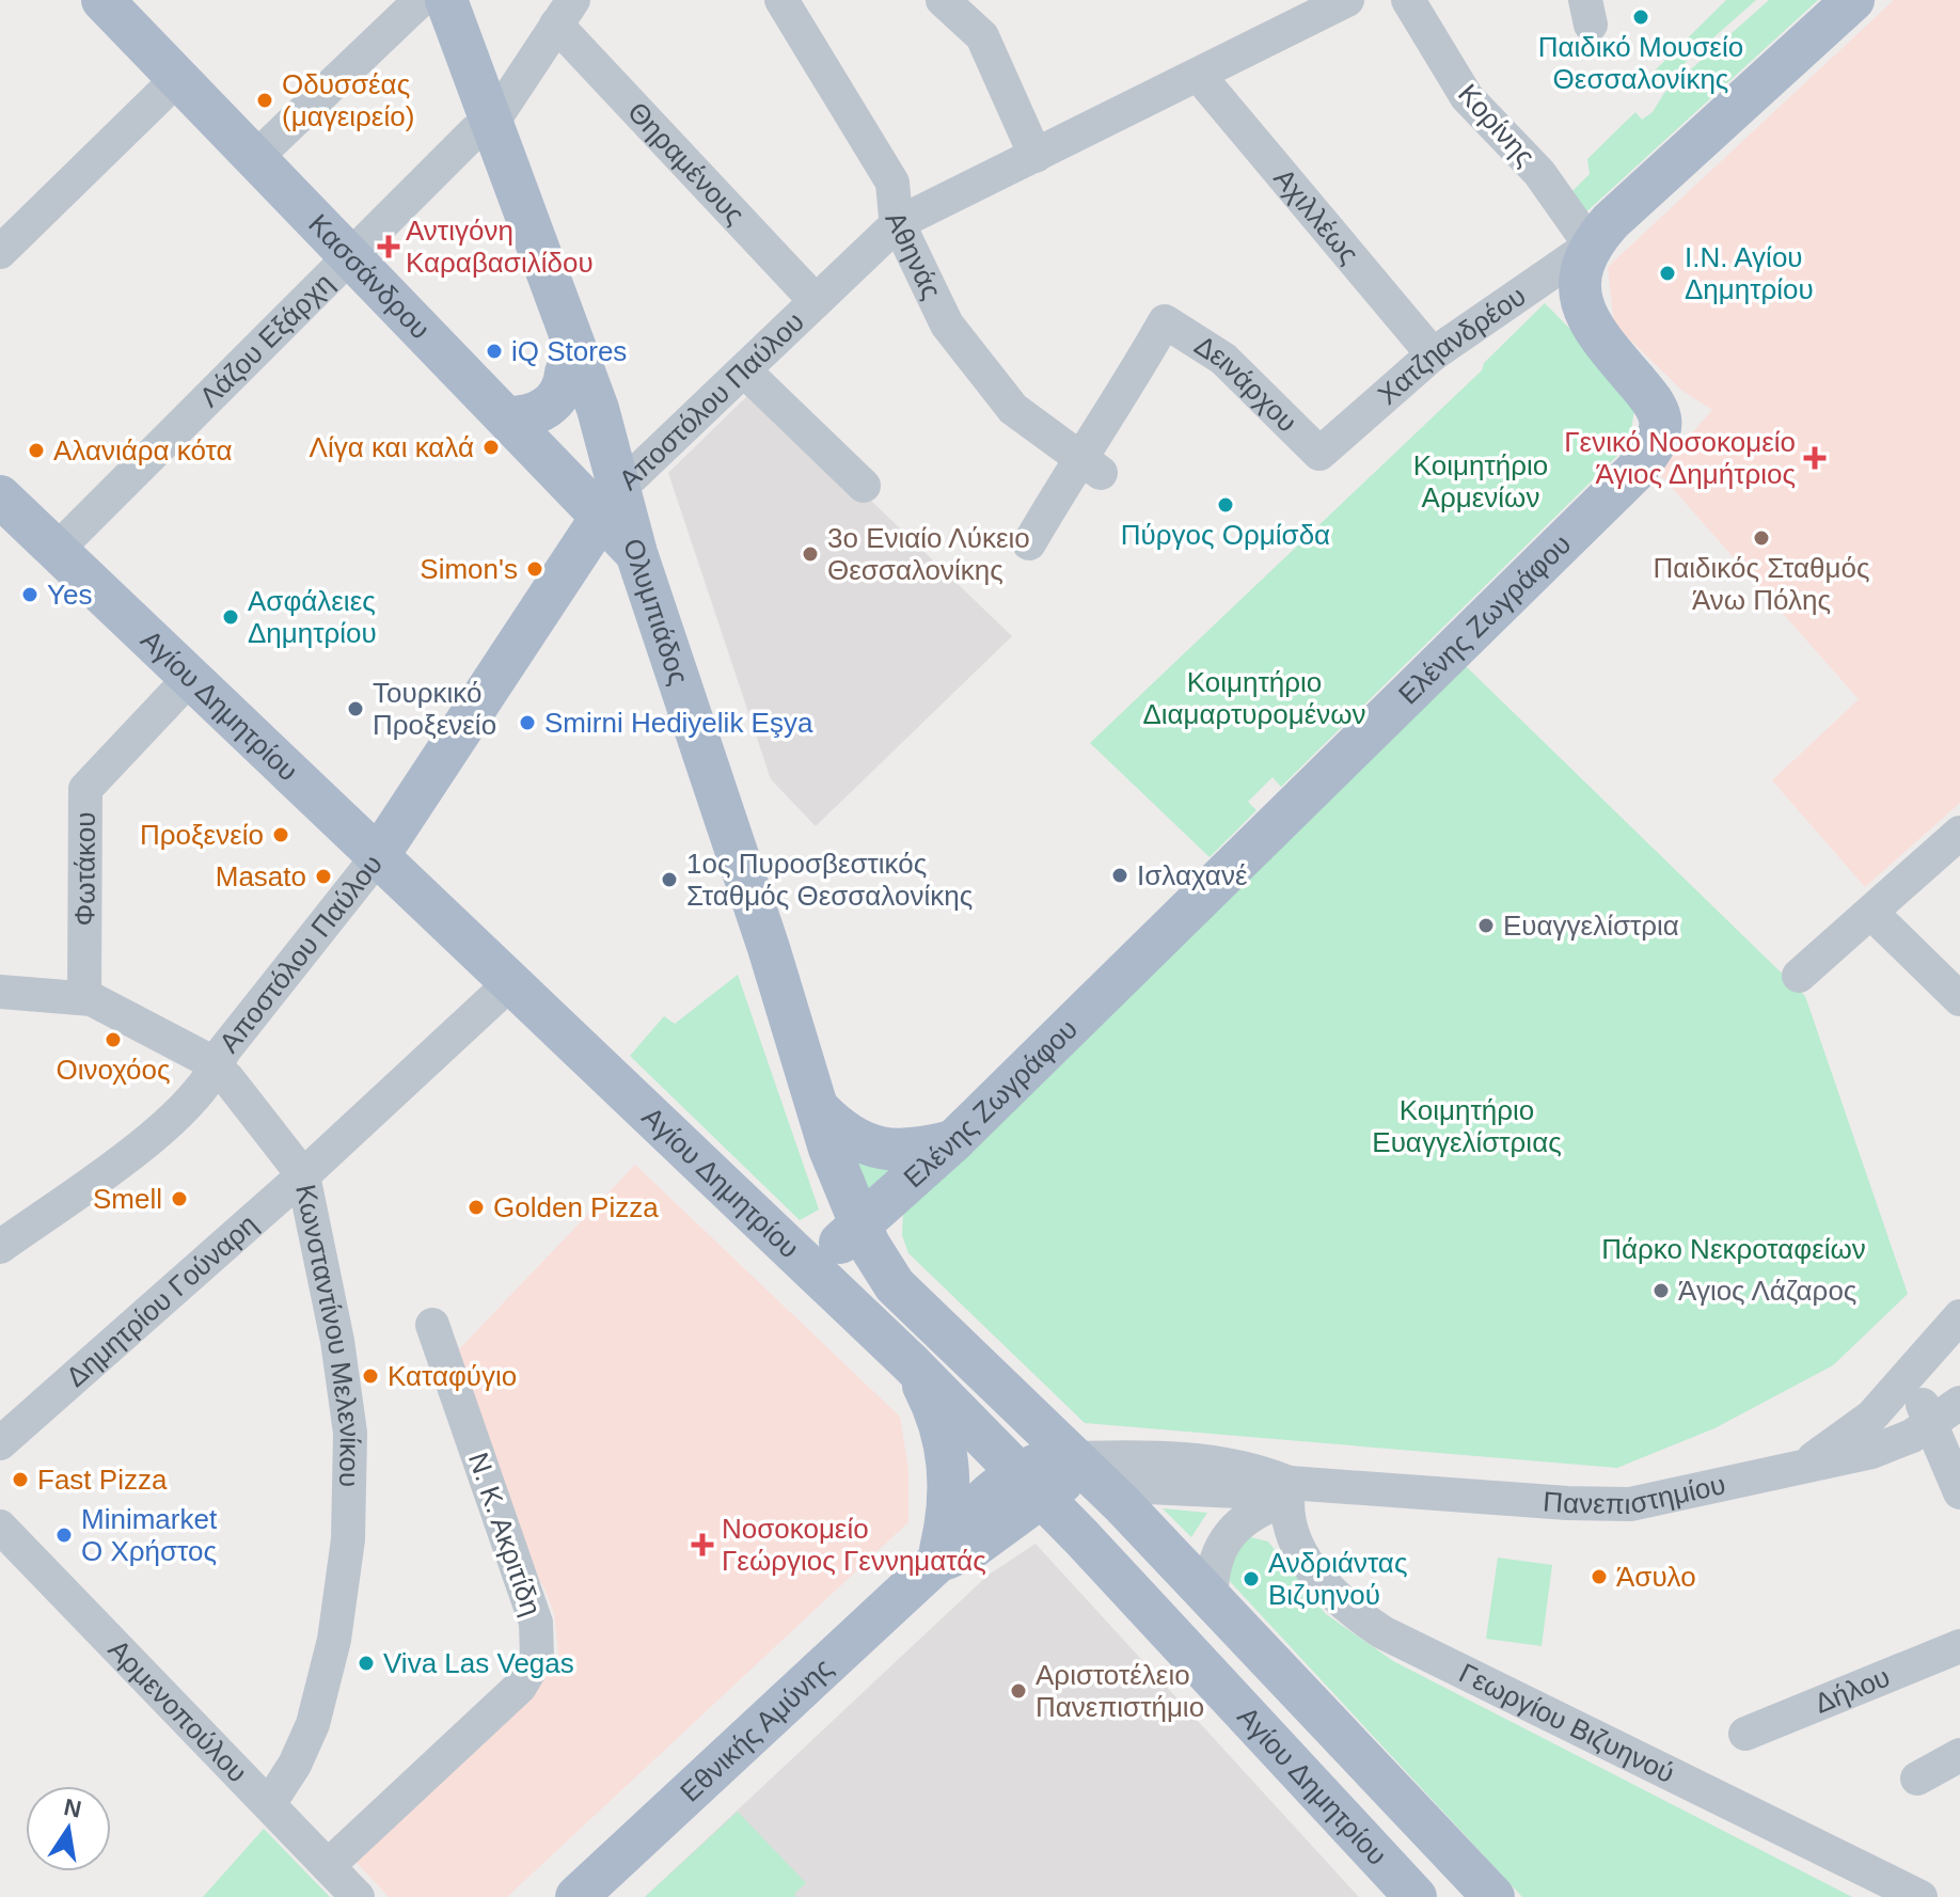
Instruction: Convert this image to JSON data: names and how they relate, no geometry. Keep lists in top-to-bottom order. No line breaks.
{"streets":{"main road":["Κασσάνδρου","Αποστόλου Παύλου","Ολυμπιάδος","Ελένης Ζωγράφου","Αγίου Δημητρίου","Εθνικής Αμύνης"],"street":["Κορίνης","Θηραμένους","Αχιλλέως","Αθηνάς","Λάζου Εξάρχη","Χατζηανδρέου","Δεινάρχου","Φωτάκου","Δημητρίου Γούναρη","Κωνσταντίνου Μελενίκου","Πανεπιστημίου","Ν. Κ. Ακριτίδη","Δήλου","Αρμενοπούλου","Γεωργίου Βιζυηνού"]},"crossings":[["Κορίνης","Χατζηανδρέου"],["Κορίνης","Ελένης Ζωγράφου"],["Θηραμένους","Λάζου Εξάρχη"],["Θηραμένους","Αποστόλου Παύλου"],["Αχιλλέως","Χατζηανδρέου"],["Αχιλλέως","Αποστόλου Παύλου"],["Αθηνάς","Δεινάρχου"],["Αθηνάς","Αποστόλου Παύλου"],["Κασσάνδρου","Λάζου Εξάρχη"],["Κασσάνδρου","Αποστόλου Παύλου"],["Κασσάνδρου","Ολυμπιάδος"],["Λάζου Εξάρχη","Ολυμπιάδος"],["Λάζου Εξάρχη","Αγίου Δημητρίου"],["Χατζηανδρέου","Δεινάρχου"],["Χατζηανδρέου","Ελένης Ζωγράφου"],["Αποστόλου Παύλου","Ολυμπιάδος"],["Αποστόλου Παύλου","Αγίου Δημητρίου"],["Αποστόλου Παύλου","Κωνσταντίνου Μελενίκου"],["Ολυμπιάδος","Ελένης Ζωγράφου"],["Ολυμπιάδος","Αγίου Δημητρίου"],["Ελένης Ζωγράφου","Αγίου Δημητρίου"],["Αγίου Δημητρίου","Φωτάκου"],["Αγίου Δημητρίου","Δημητρίου Γούναρη"],["Αγίου Δημητρίου","Πανεπιστημίου"],["Αγίου Δημητρίου","Εθνικής Αμύνης"],["Φωτάκου","Κωνσταντίνου Μελενίκου"],["Δημητρίου Γούναρη","Κωνσταντίνου Μελενίκου"],["Κωνσταντίνου Μελενίκου","Αρμενοπούλου"],["Πανεπιστημίου","Γεωργίου Βιζυηνού"],["Πανεπιστημίου","Εθνικής Αμύνης"],["Ν. Κ. Ακριτίδη","Αρμενοπούλου"]],"parks":["Κοιμητήριο Αρμενίων","Κοιμητήριο Διαμαρτυρομένων","Κοιμητήριο Ευαγγελίστριας","Πάρκο Νεκροταφείων"],"places":{"other":["Παιδικό Μουσείο Θεσσαλονίκης","Οδυσσέας (μαγειρείο)","Ι.Ν. Αγίου Δημητρίου","iQ Stores","Λίγα και καλά","Αλανιάρα κότα","Πύργος Ορμίσδα","Παιδικός Σταθμός Άνω Πόλης","3o Ενιαίο Λύκειο Θεσσαλονίκης","Simon's","Yes","Ασφάλειες Δημητρίου","Τουρκικό Προξενείο","Smirni Hediyelik Eşya","Προξενείο","Ισλαχανέ","Masato","1ος Πυροσβεστικός Σταθμός Θεσσαλονίκης","Ευαγγελίστρια","Οινοχόος","Smell","Golden Pizza","Άγιος Λάζαρος","Καταφύγιο","Fast Pizza","Minimarket Ο Χρήστος","Άσυλο","Ανδριάντας Βιζυηνού","Viva Las Vegas","Αριστοτέλειο Πανεπιστήμιο"],"health":["Αντιγόνη Καραβασιλίδου","Γενικό Νοσοκομείο Άγιος Δημήτριος","Νοσοκομείο Γεώργιος Γεννηματάς"]},"north":"top"}
